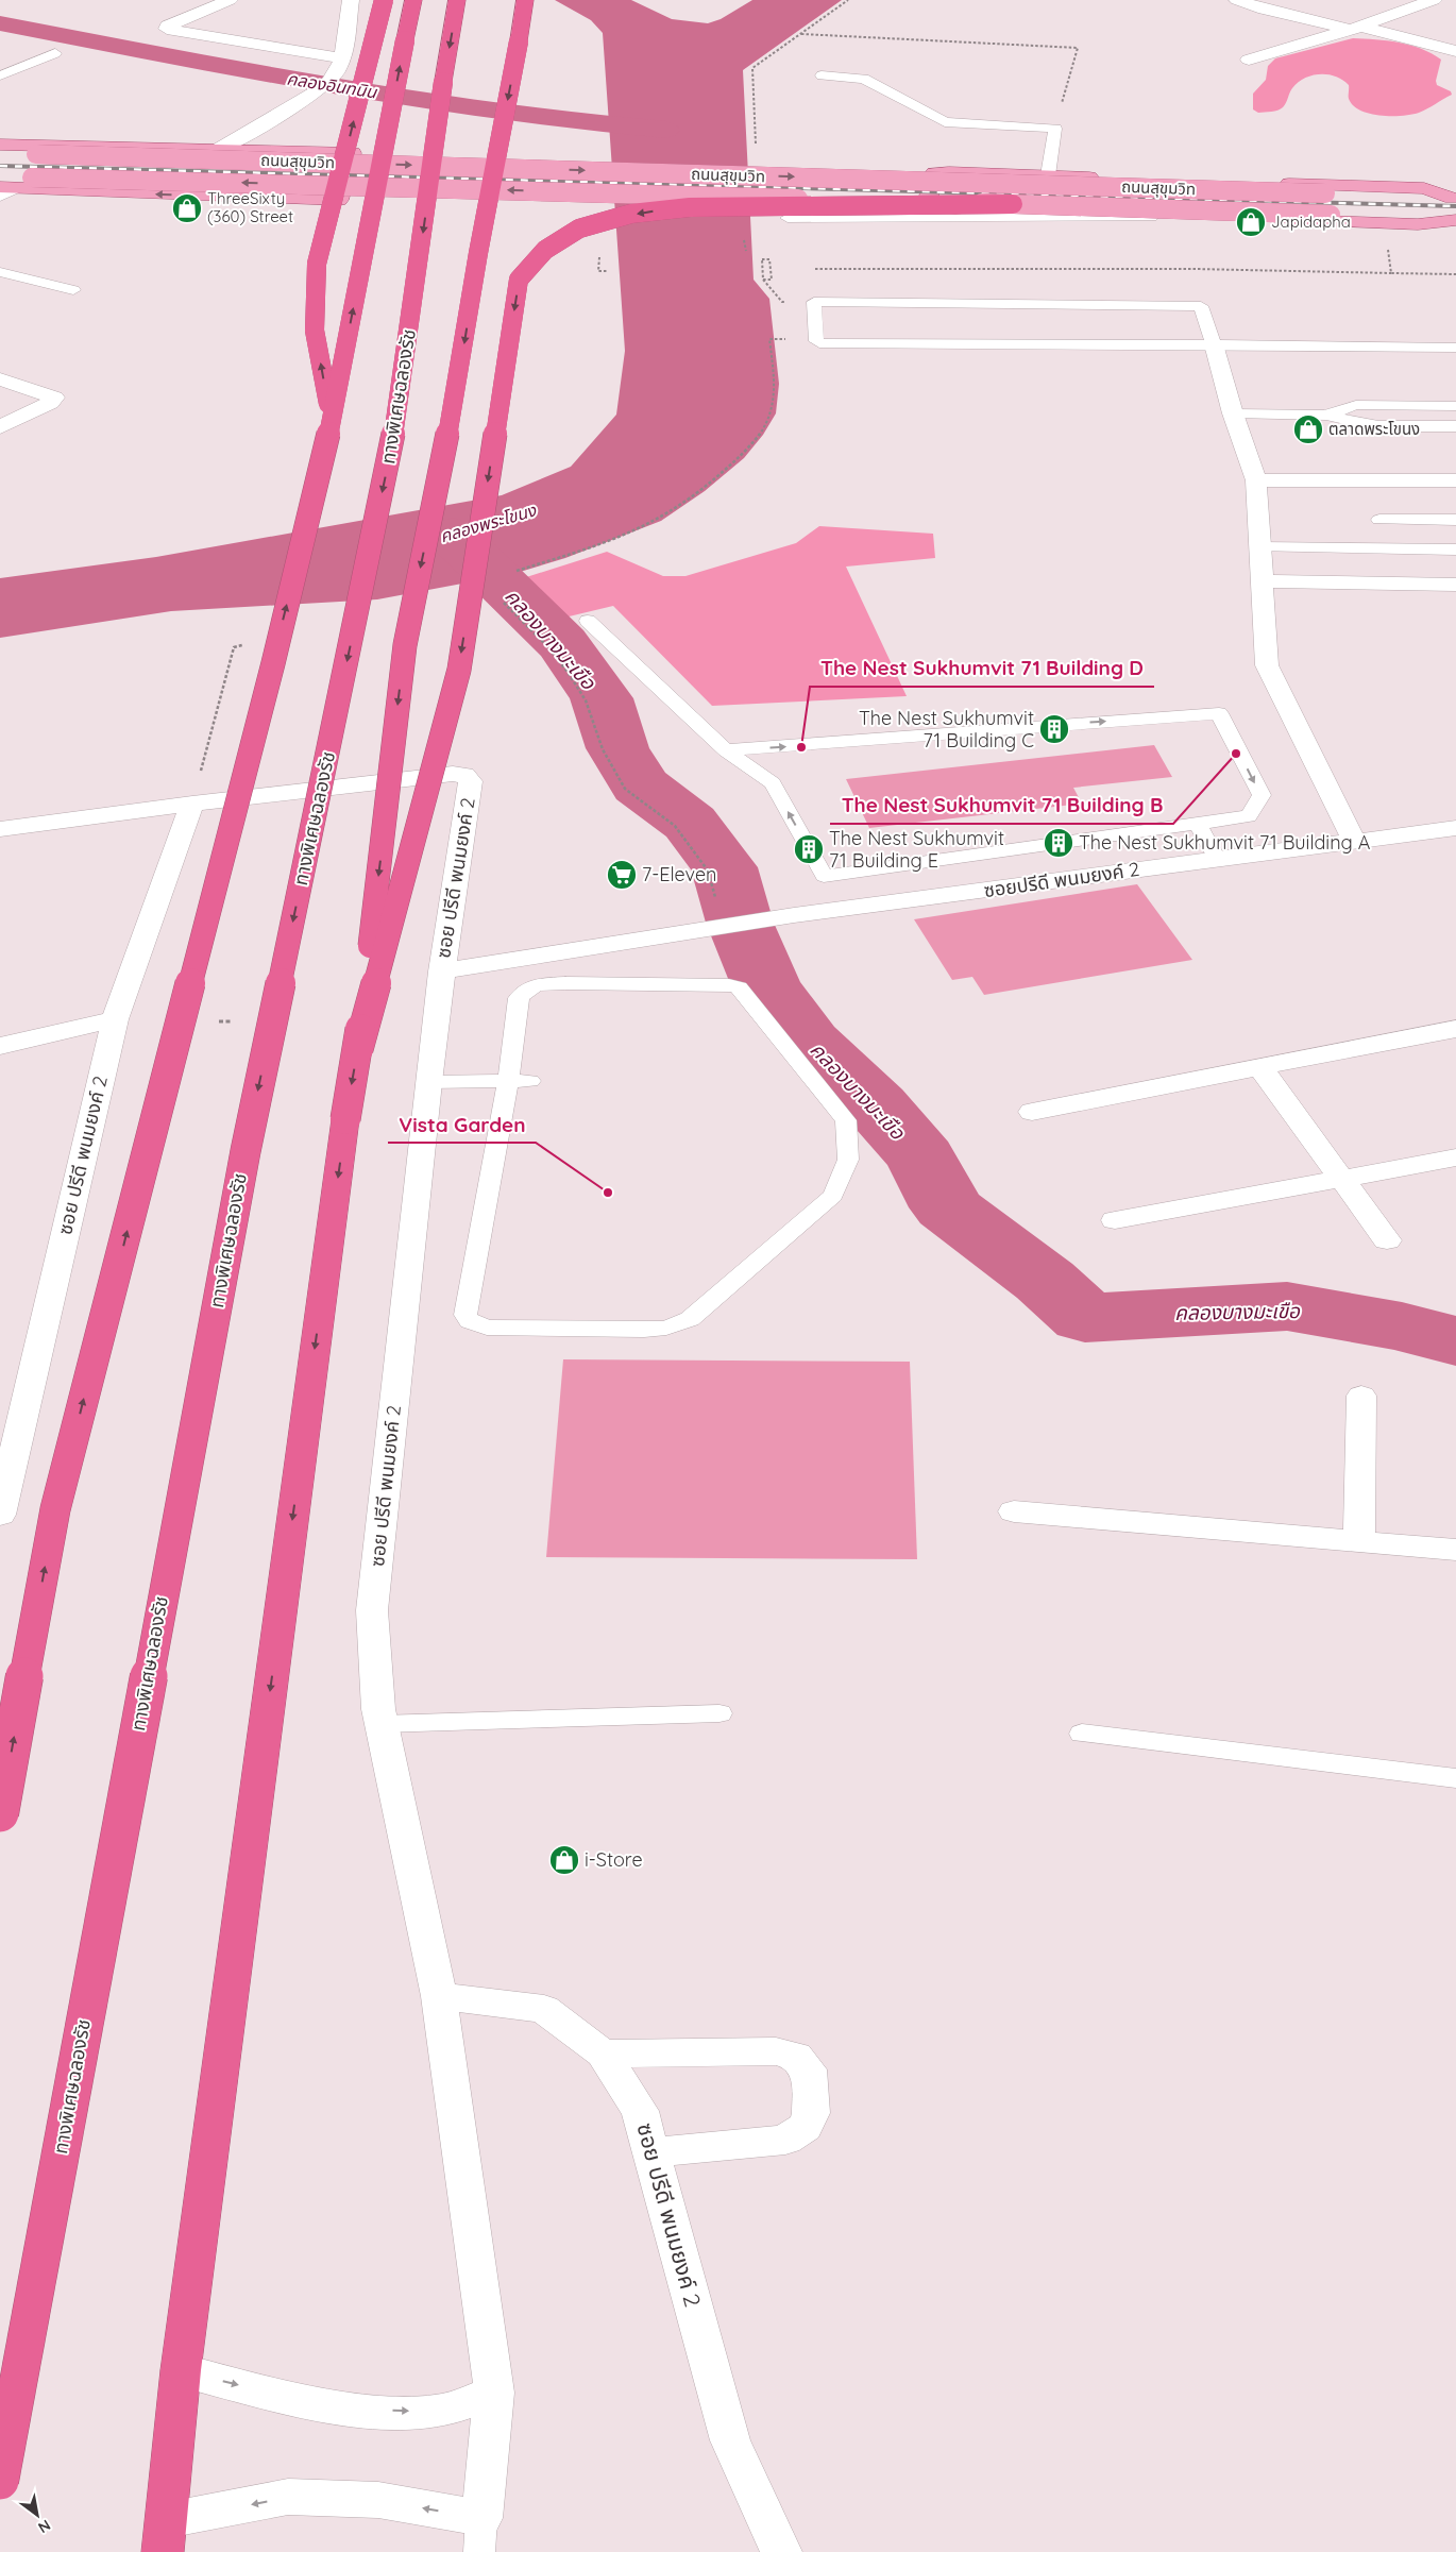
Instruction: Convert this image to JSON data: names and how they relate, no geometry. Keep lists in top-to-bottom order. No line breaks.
{"streets":{"highway":["ทางพิเศษฉลองรัช"],"main road":["ถนนสุขุมวิท"],"street":["ซอย ปรีดี พนมยงค์ 2","ซอยปรีดี พนมยงค์ 2"]},"crossings":[["ซอย ปรีดี พนมยงค์ 2","ซอยปรีดี พนมยงค์ 2"]],"water":["คลองอินทนิน","คลองพระโขนง","คลองบางมะเขือ"],"places":{"shop":["ThreeSixty (360) Street","Japidapha","ตลาดพระโขนง","i-Store"],"building":["The Nest Sukhumvit 71 Building C","The Nest Sukhumvit 71 Building A","The Nest Sukhumvit 71 Building E"],"other":["The Nest Sukhumvit 71 Building D","The Nest Sukhumvit 71 Building B","Vista Garden"],"supermarket":["7-Eleven"]},"north":"bottom right"}
